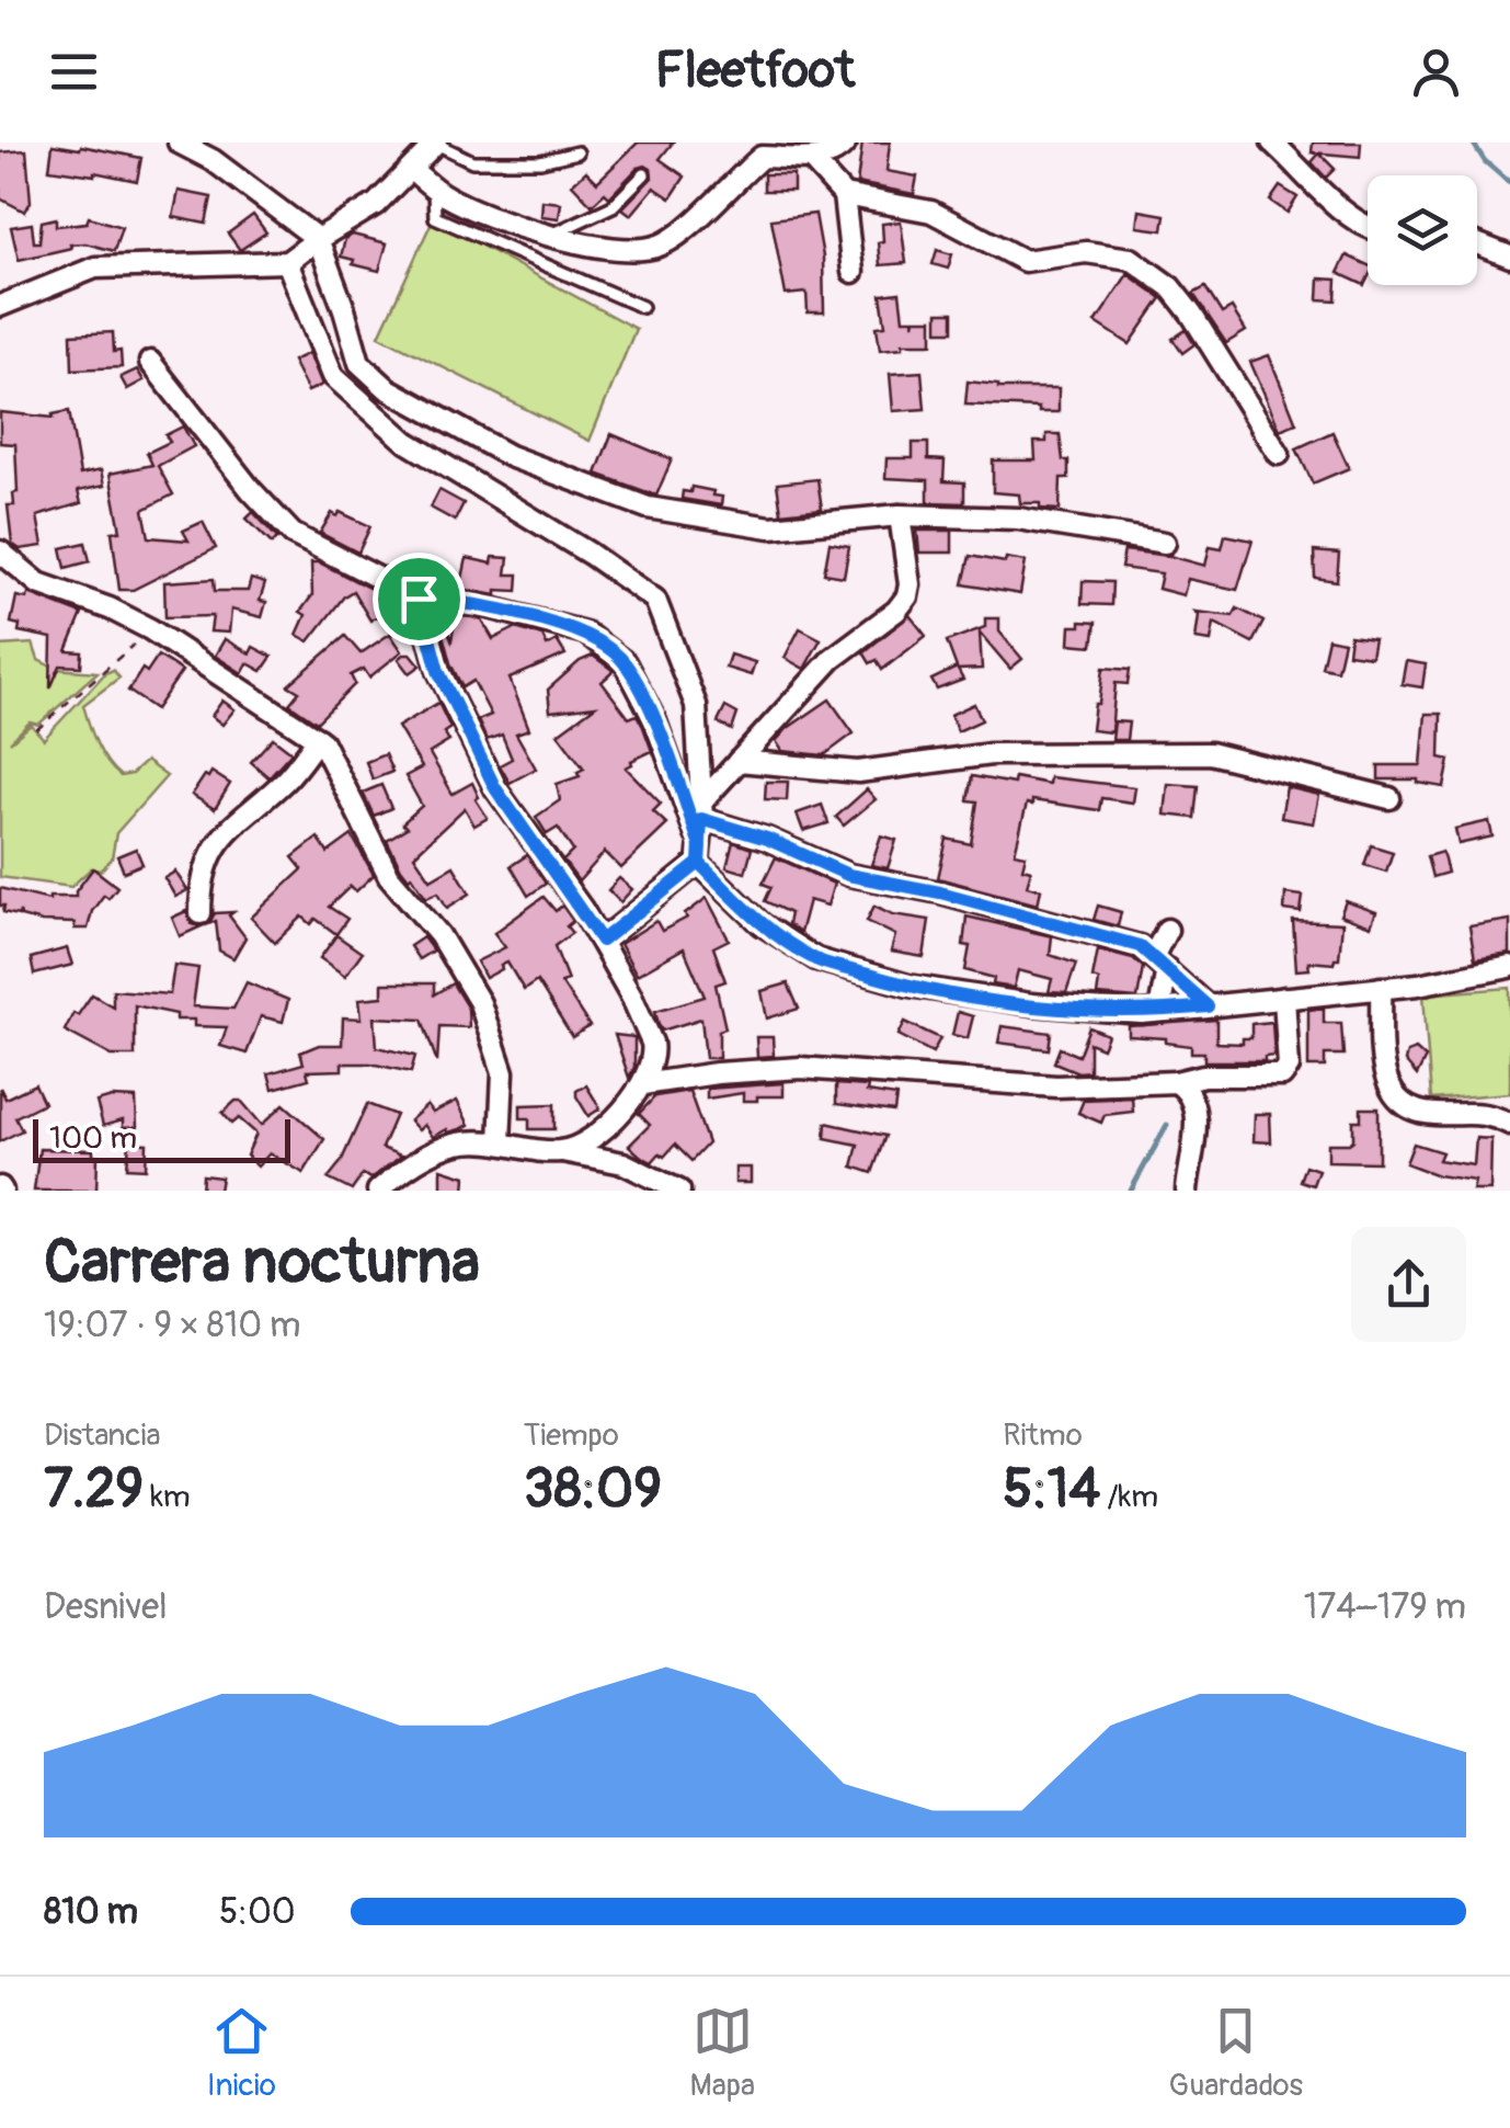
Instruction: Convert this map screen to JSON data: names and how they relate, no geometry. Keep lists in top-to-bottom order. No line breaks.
{"scale_bar":"100 m","page":{"header":"Fleetfoot","scale":"100 m","heading":["Carrera nocturna","19:07 · 9 × 810 m"],"stats":[["Distancia","7.29 km"],["Tiempo","38:09"],["Ritmo","5:14 /km"]],"chart":["Desnivel","174–179 m"],"list":[{"name":"810 m","note":"5:00"}],"tabs":["Inicio","Mapa","Guardados"]}}
